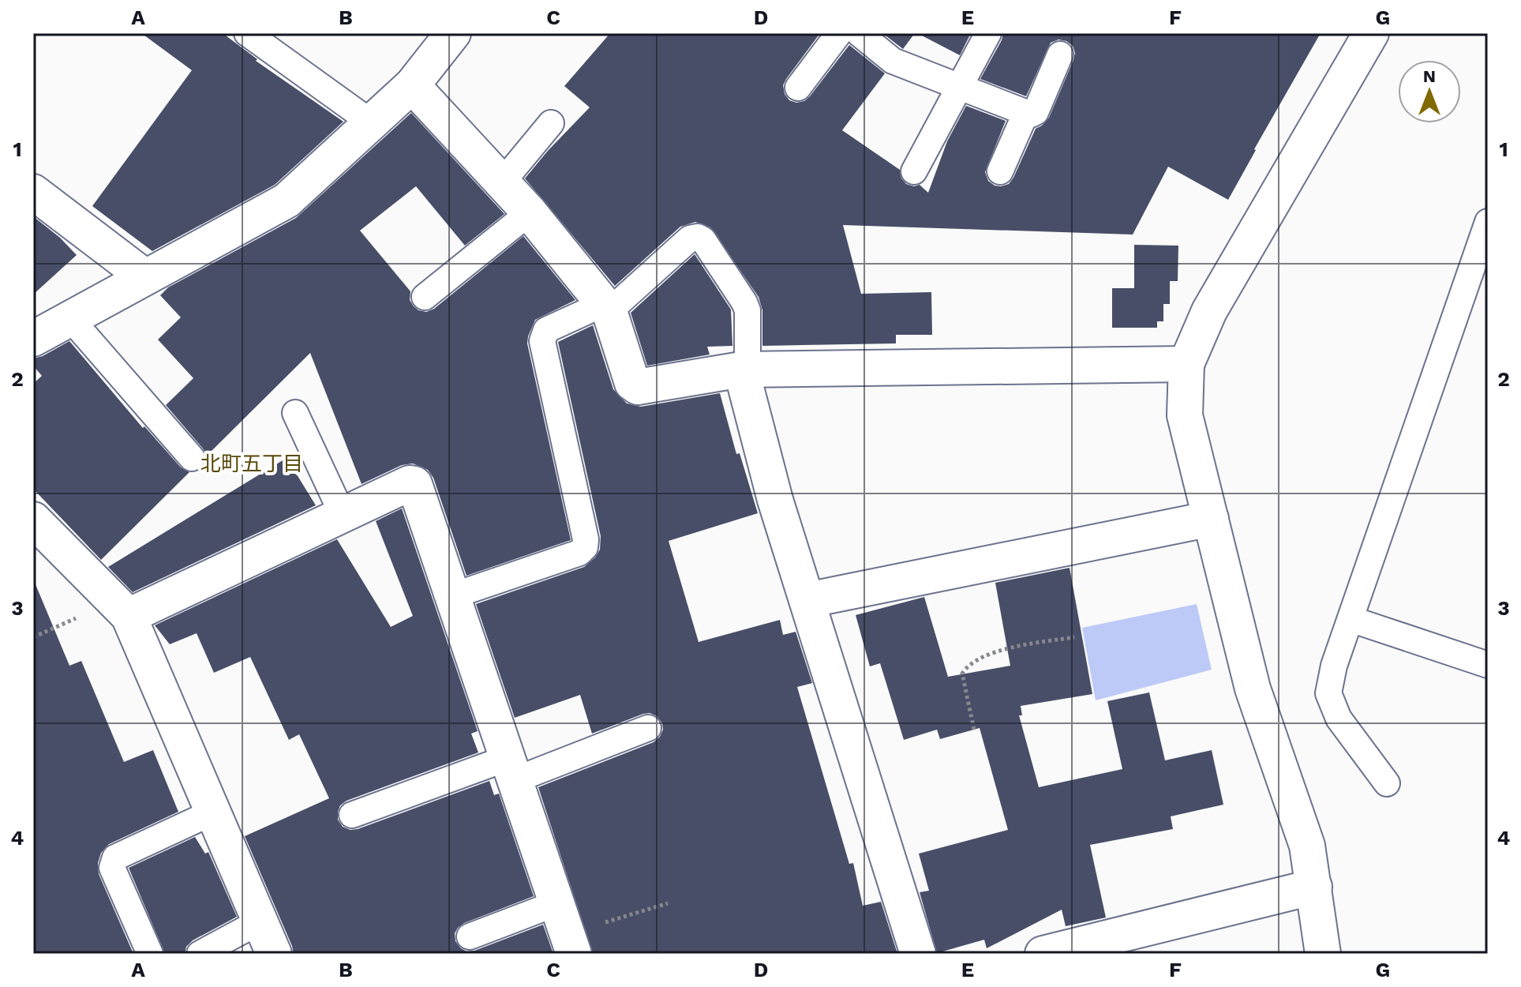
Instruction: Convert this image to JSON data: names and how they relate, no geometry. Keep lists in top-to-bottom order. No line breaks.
{"districts":["北町五丁目"],"north":"top","grid":{"columns":["A","B","C","D","E","F","G"],"rows":["1","2","3","4"]}}
